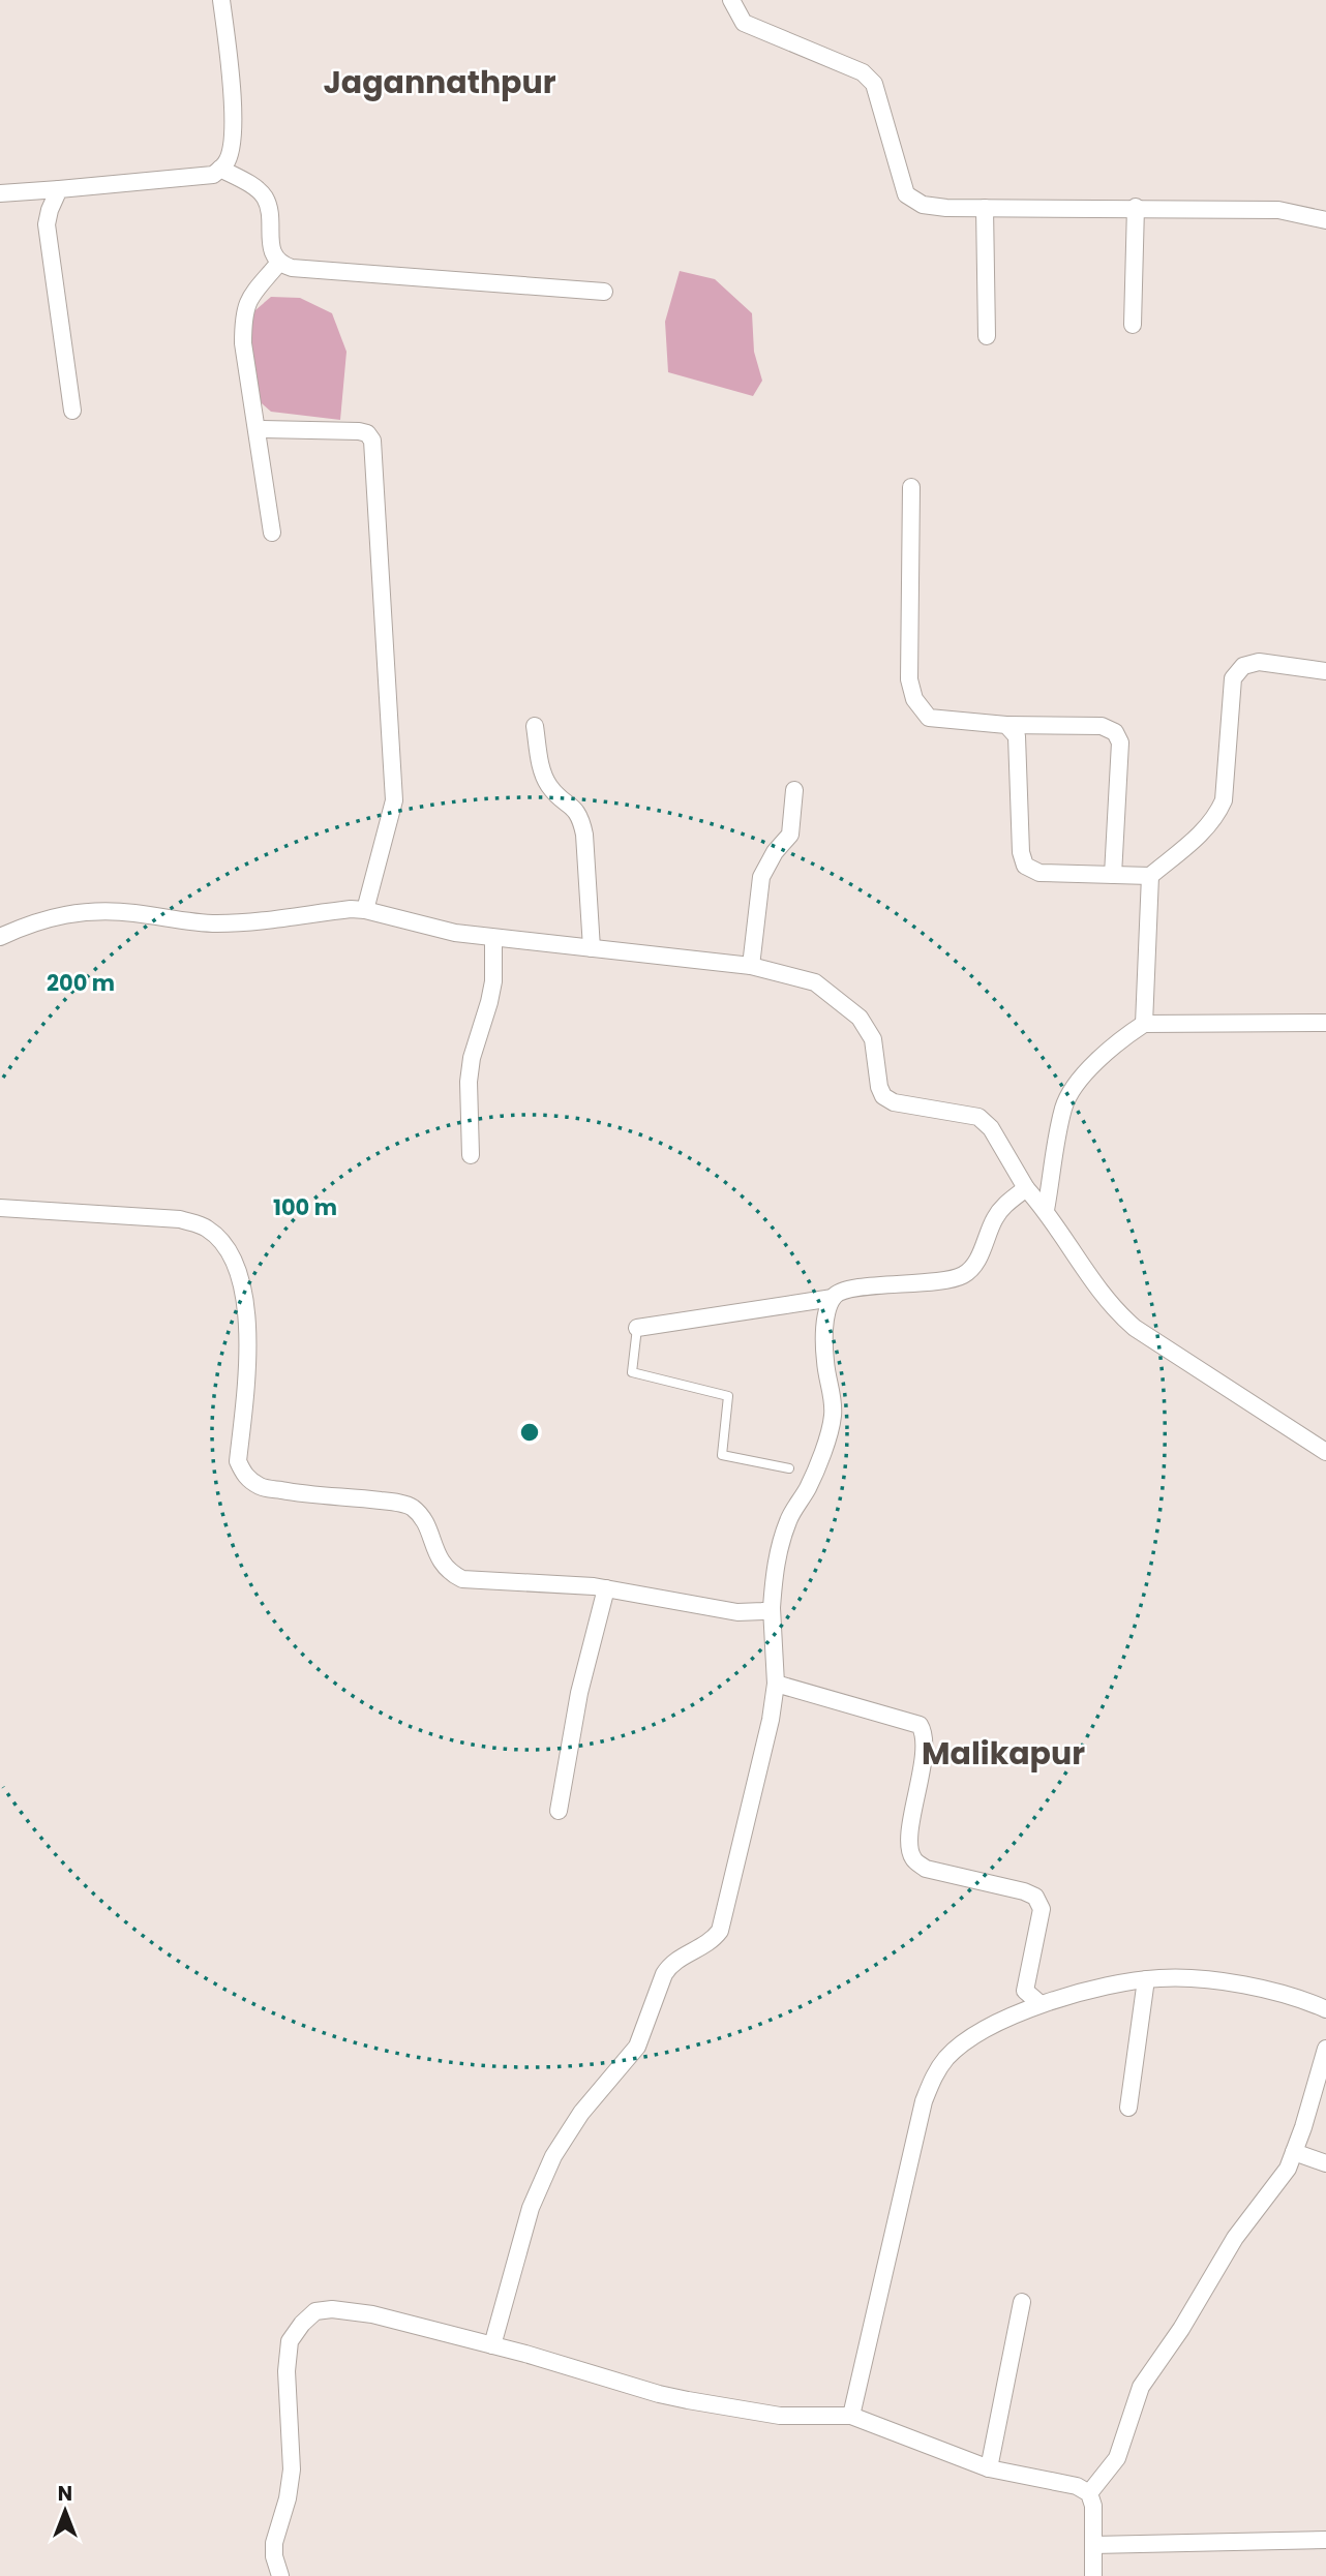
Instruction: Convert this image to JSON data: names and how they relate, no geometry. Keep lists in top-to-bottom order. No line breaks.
{"districts":["Jagannathpur","Malikapur"],"north":"top","rings":["200 m","100 m"]}
